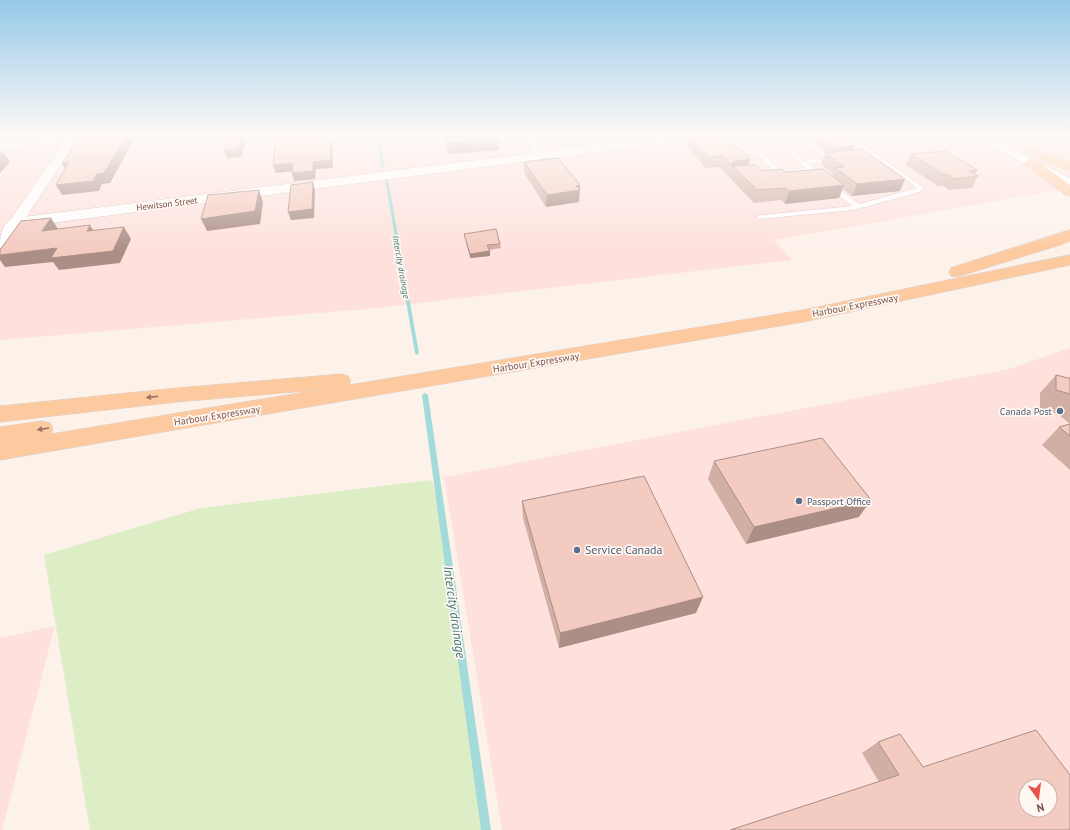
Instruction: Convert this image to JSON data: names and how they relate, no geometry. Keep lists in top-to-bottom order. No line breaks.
{"streets":{"main road":["Harbour Expressway"],"street":["Hewitson Street"]},"water":["Intercity drainage"],"places":["Canada Post","Passport Office","Service Canada"],"north":"bottom"}
